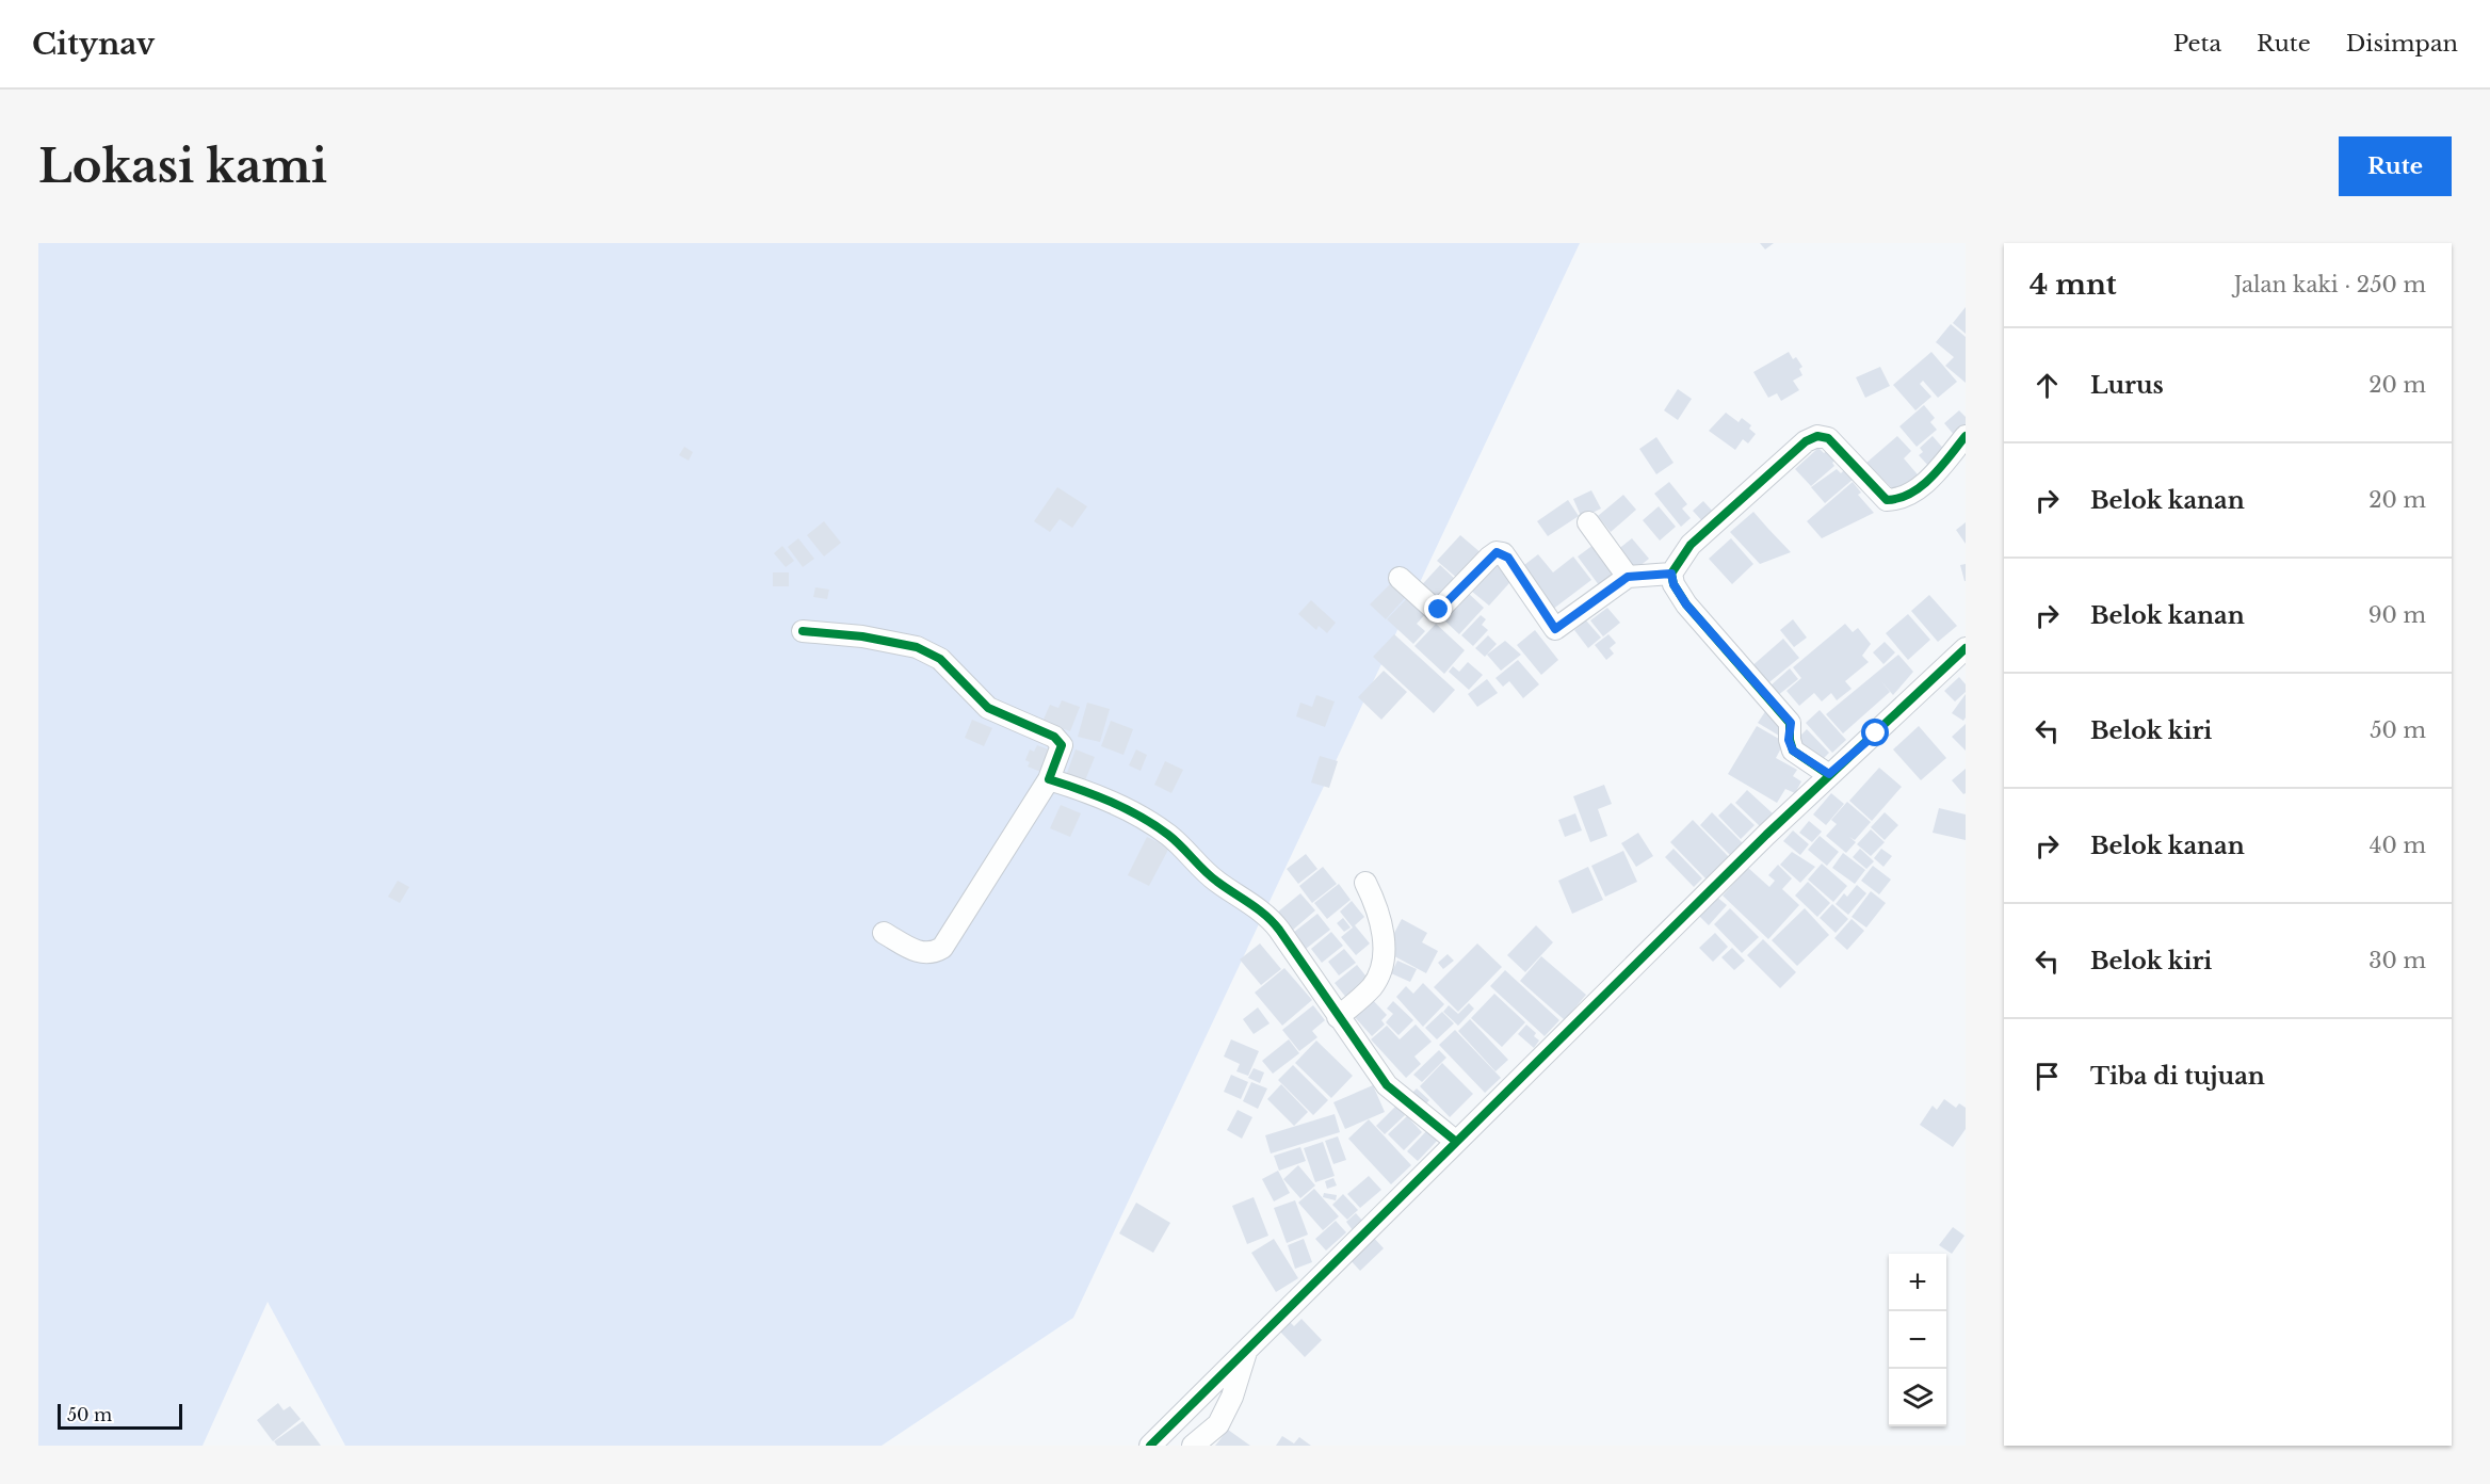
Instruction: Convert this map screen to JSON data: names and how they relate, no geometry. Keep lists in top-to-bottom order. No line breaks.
{"scale_bar":"50 m","page":{"header":"Citynav","nav":["Peta","Rute","Disimpan"],"buttons":"Rute","title":"Lokasi kami","heading":["4 mnt","Jalan kaki · 250 m"],"list":[["Lurus","20 m"],["Belok kanan","20 m"],["Belok kanan","90 m"],["Belok kiri","50 m"],["Belok kanan","40 m"],["Belok kiri","30 m"],"Tiba di tujuan"],"map_buttons":["+","−"],"scale":"50 m"}}
